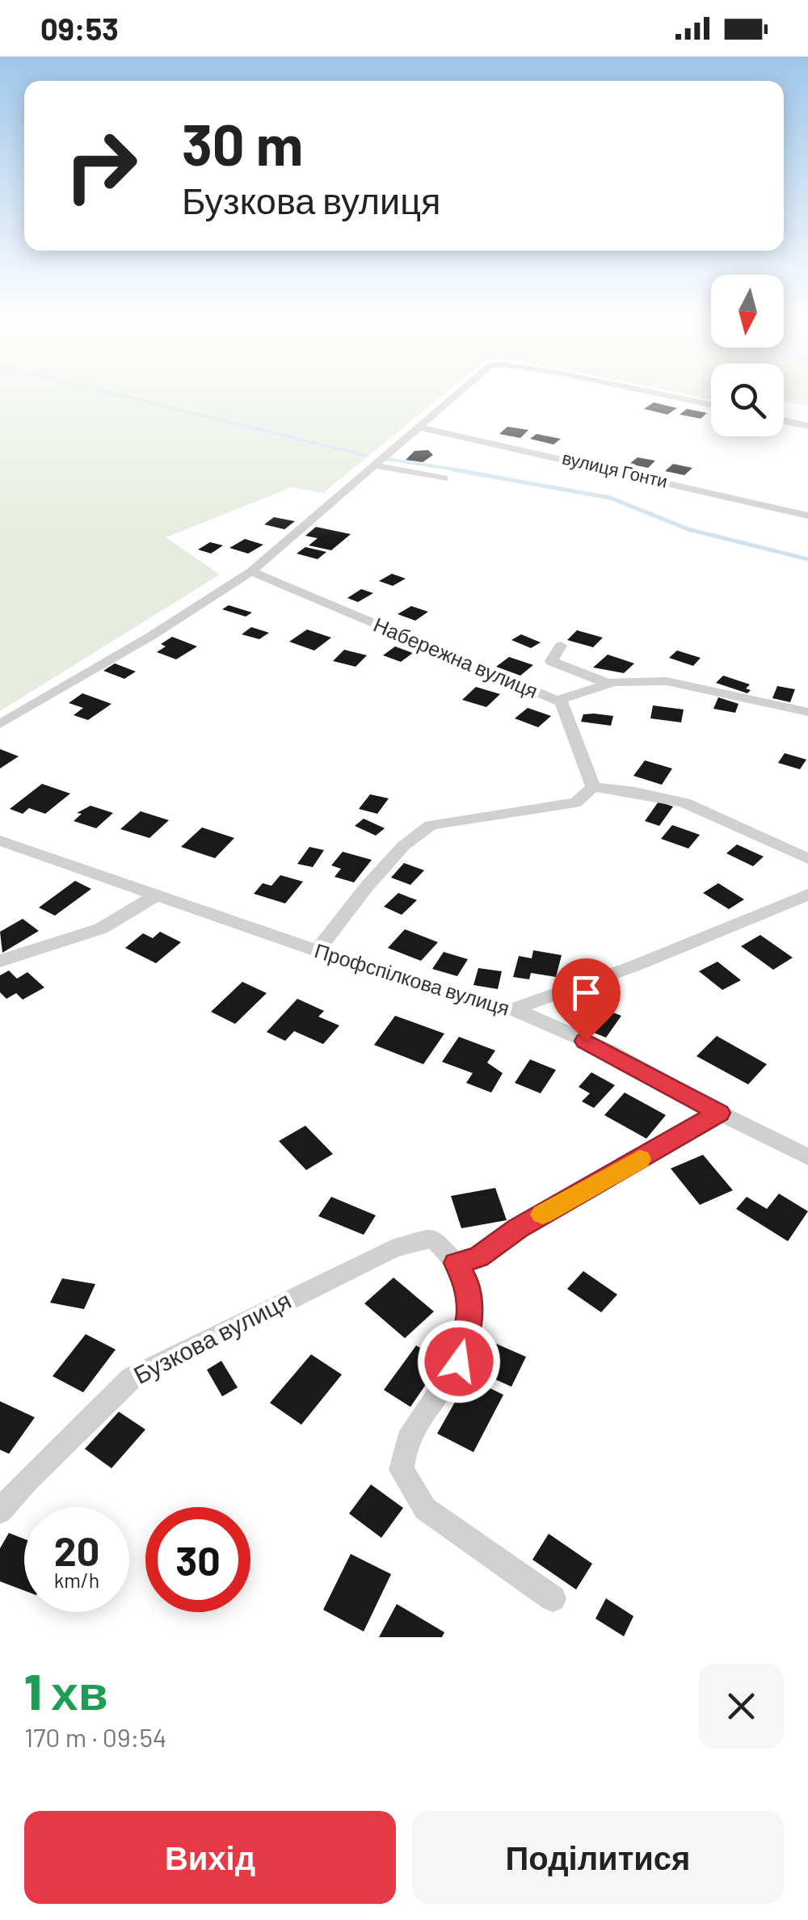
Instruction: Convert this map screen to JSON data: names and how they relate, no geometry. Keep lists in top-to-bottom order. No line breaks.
{"streets":{"street":["вулиця Гонти","Набережна вулиця","Профспілкова вулиця","Бузкова вулиця"]},"north":"bottom","page":{"status":"09:53","turn":["30 m","Бузкова вулиця"],"speed":"20 km/h","limit":"30","heading":["1 хв","170 m · 09:54"],"buttons":["Вихід","Поділитися"]}}
